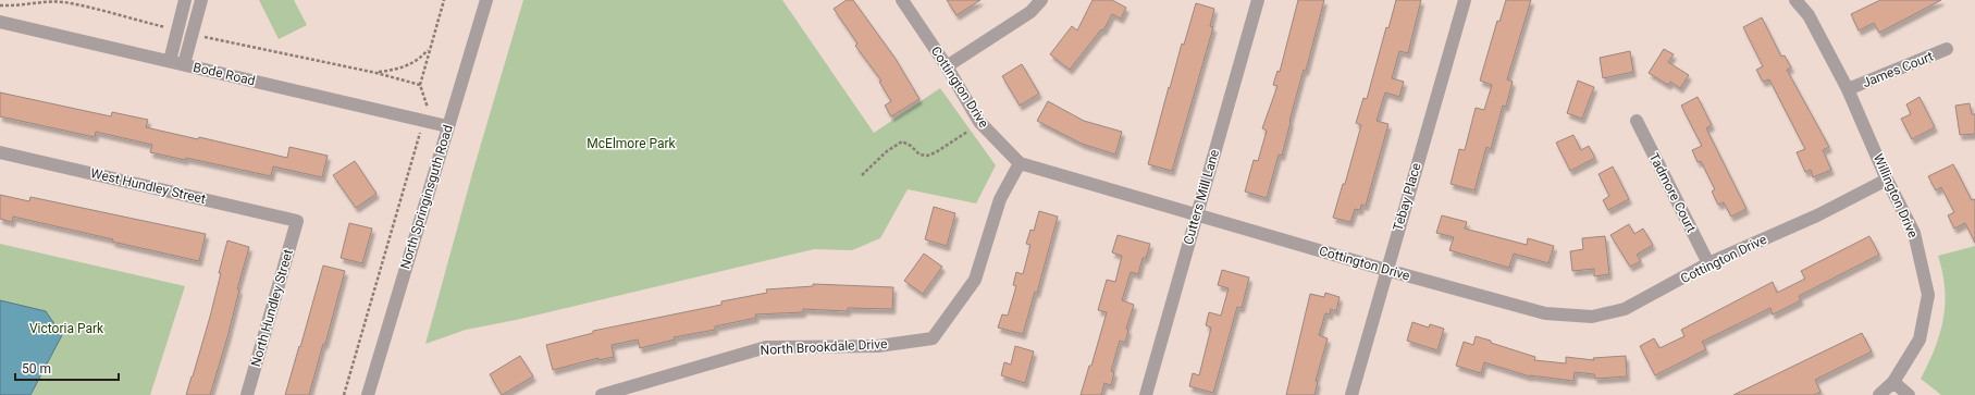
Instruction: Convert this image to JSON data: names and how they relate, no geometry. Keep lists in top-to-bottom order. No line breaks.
{"streets":{"street":["James Court","Bode Road","Cottington Drive","West Hundley Street","Tadmore Court","Willington Drive","North Springinsguth Road","Cutters Mill Lane","Tebay Place","North Hundley Street","North Brookdale Drive"]},"crossings":[["James Court","Willington Drive"],["Bode Road","North Springinsguth Road"],["Cottington Drive","Tadmore Court"],["Cottington Drive","Willington Drive"],["Cottington Drive","Cutters Mill Lane"],["Cottington Drive","Tebay Place"],["Cottington Drive","North Brookdale Drive"],["West Hundley Street","North Hundley Street"]],"parks":["McElmore Park","Victoria Park"],"scale_bar":"50 m"}
